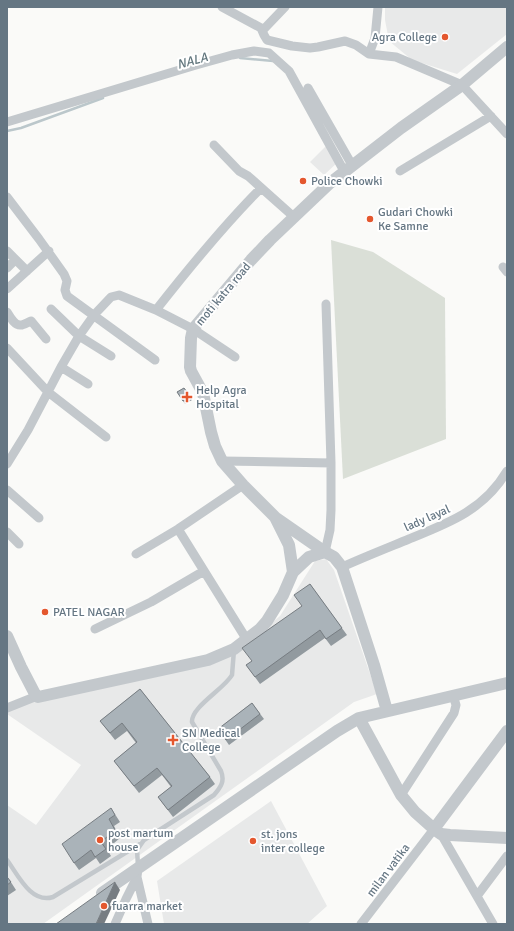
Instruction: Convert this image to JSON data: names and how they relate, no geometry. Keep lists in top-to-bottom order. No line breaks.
{"streets":{"street":["moti katra road","lady layal","milan vatika"]},"water":["NALA"],"places":{"other":["Agra College","Police Chowki","Gudari Chowki Ke Samne","PATEL NAGAR","post martum house","st. jons inter college","fuarra market"],"health":["Help Agra Hospital","SN Medical College"]}}
